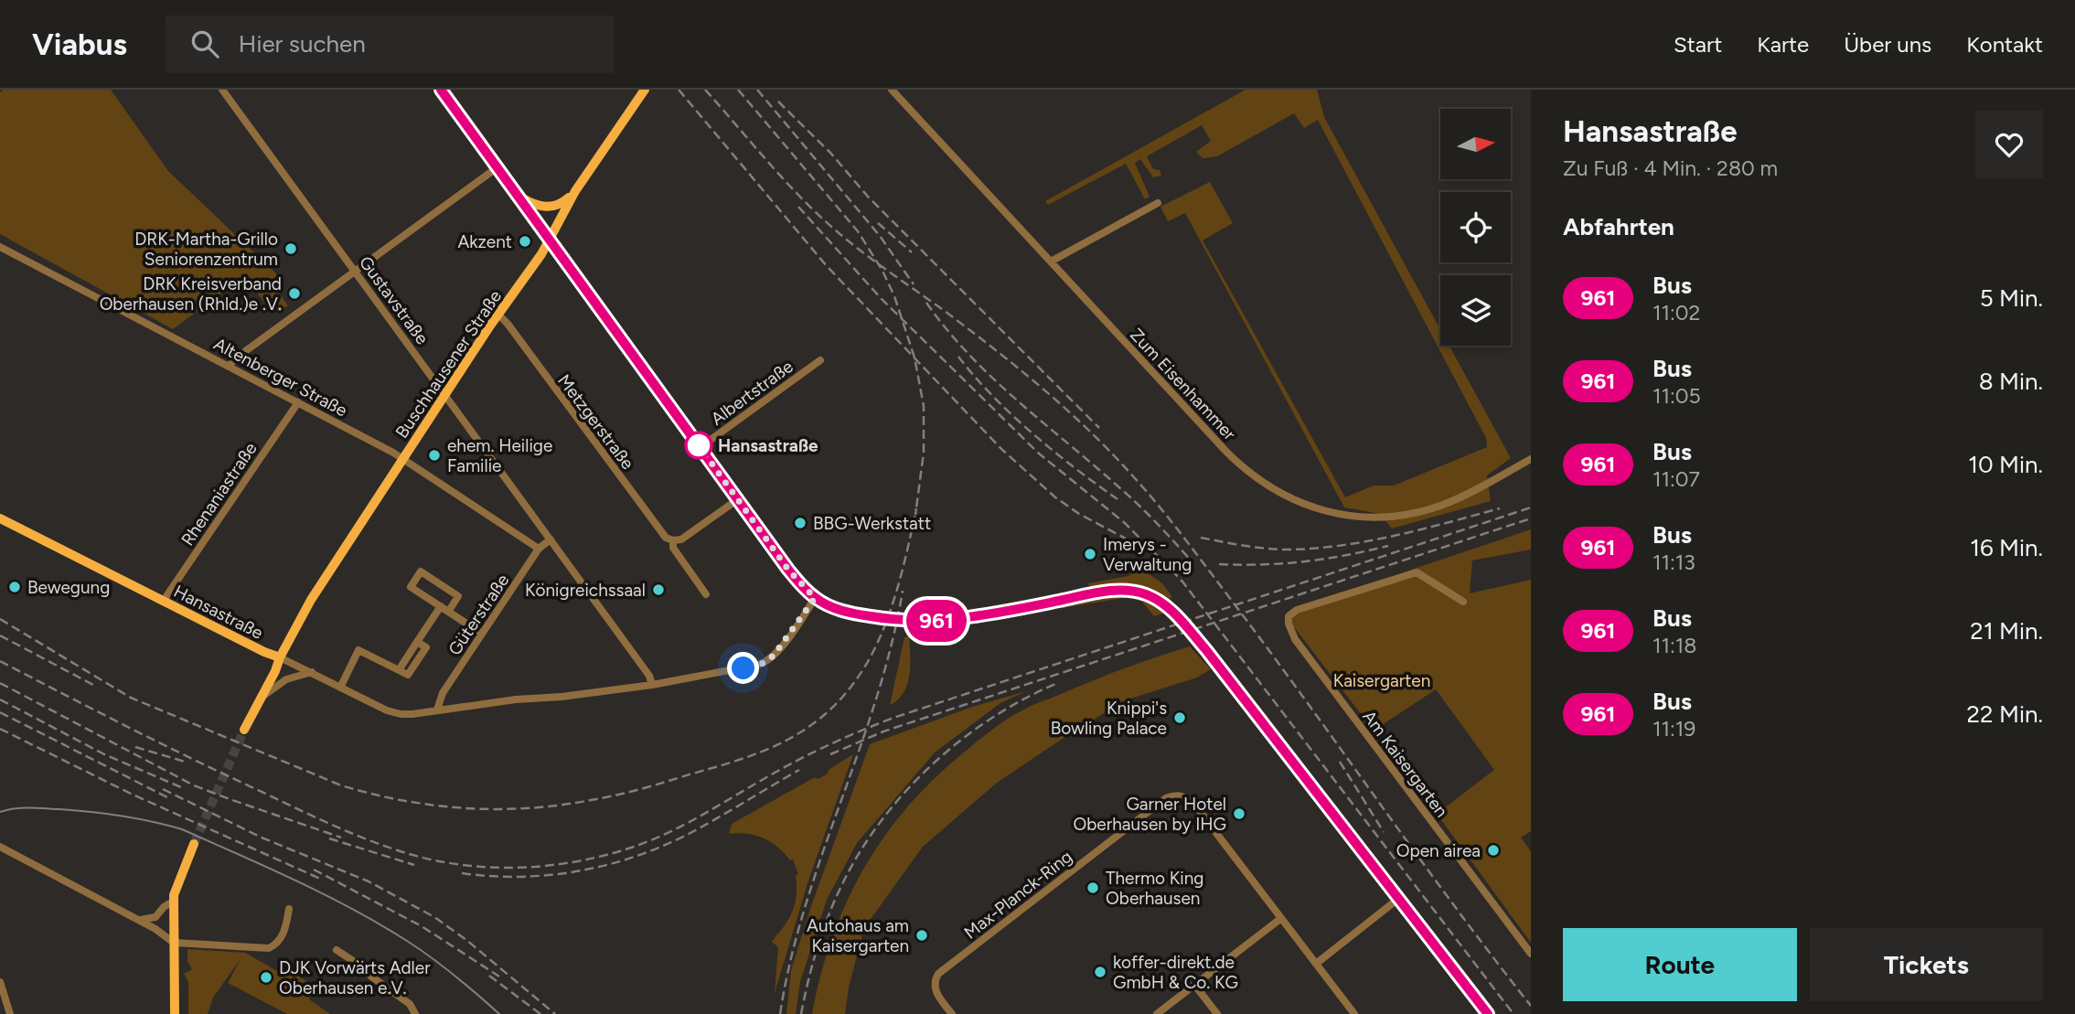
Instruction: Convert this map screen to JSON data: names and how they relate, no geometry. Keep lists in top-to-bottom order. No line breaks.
{"streets":{"main road":["Buschhausener Straße","Hansastraße"],"street":["Gustavstraße","Altenberger Straße","Zum Eisenhammer","Albertstraße","Metzgerstraße","Rhenaniastraße","Güterstraße","Am Kaisergarten","Max-Planck-Ring"]},"crossings":[["Gustavstraße","Buschhausener Straße"],["Gustavstraße","Hansastraße"],["Gustavstraße","Güterstraße"],["Buschhausener Straße","Altenberger Straße"],["Buschhausener Straße","Metzgerstraße"],["Buschhausener Straße","Hansastraße"],["Altenberger Straße","Rhenaniastraße"],["Altenberger Straße","Güterstraße"],["Rhenaniastraße","Hansastraße"],["Hansastraße","Güterstraße"]],"parks":["Kaisergarten"],"places":["Akzent","DRK-Martha-Grillo Seniorenzentrum","DRK Kreisverband Oberhausen (Rhld.)e .V.","Hansastraße","ehem. Heilige Familie","BBG-Werkstatt","Imerys - Verwaltung","Bewegung","Königreichssaal","Knippi's Bowling Palace","Garner Hotel Oberhausen by IHG","Open airea","Thermo King Oberhausen","Autohaus am Kaisergarten","koffer-direkt.de GmbH & Co. KG","DJK Vorwärts Adler Oberhausen e.V."],"lines":["bus line 961"],"north":"right","page":{"header":"Viabus","search":"Hier suchen","nav":["Start","Karte","Über uns","Kontakt"],"on_map":"961","heading":[["Hansastraße","Zu Fuß · 4 Min. · 280 m"],"Abfahrten"],"list":[{"mark":"961","name":"Bus","note":"11:02","value":"5 Min."},{"mark":"961","name":"Bus","note":"11:05","value":"8 Min."},{"mark":"961","name":"Bus","note":"11:07","value":"10 Min."},{"mark":"961","name":"Bus","note":"11:13","value":"16 Min."},{"mark":"961","name":"Bus","note":"11:18","value":"21 Min."},{"mark":"961","name":"Bus","note":"11:19","value":"22 Min."}],"buttons":["Route","Tickets"]}}
